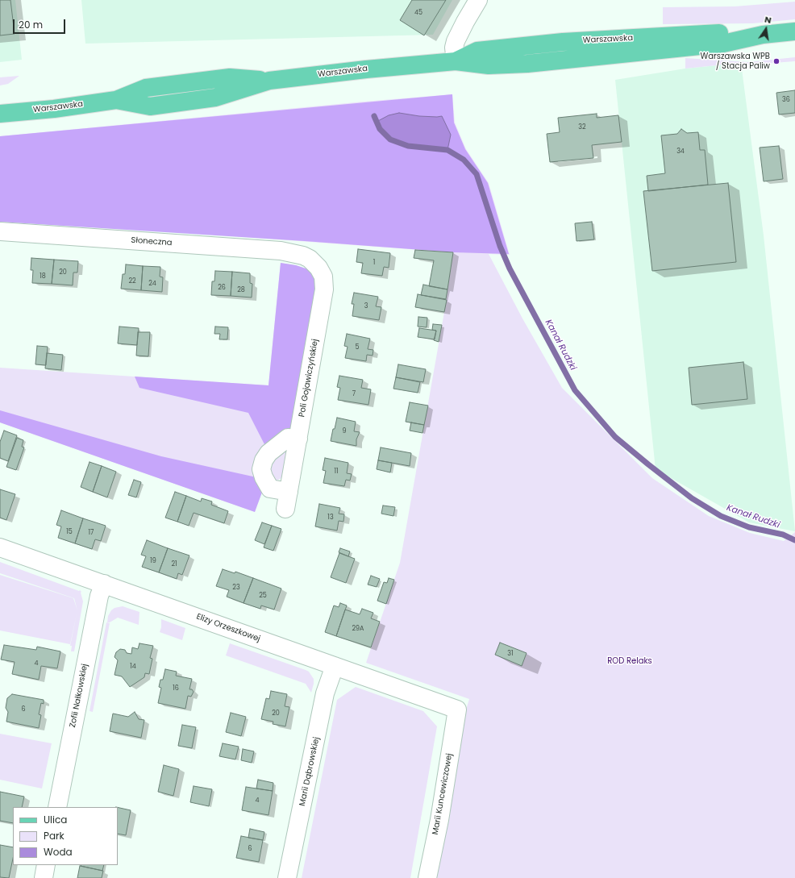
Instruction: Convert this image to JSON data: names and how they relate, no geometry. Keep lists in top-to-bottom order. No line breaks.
{"streets":{"main road":["Warszawska"],"street":["Słoneczna","Poli Gojawiczyńskiej","Elizy Orzeszkowej","Zofii Nałkowskiej","Marii Dąbrowskiej","Marii Kuncewiczowej"]},"crossings":[["Słoneczna","Poli Gojawiczyńskiej"],["Elizy Orzeszkowej","Zofii Nałkowskiej"],["Elizy Orzeszkowej","Marii Dąbrowskiej"],["Elizy Orzeszkowej","Marii Kuncewiczowej"]],"water":["Kanał Rudzki"],"parks":["ROD Relaks"],"places":["Warszawska WPB / Stacja Paliw"],"house_numbers":["45","36","32","34","1","20","18","22","24","26","28","3","5","7","9","11","13","15","17","19","21","23","25","29A","31","4","14","16","6","20","4","6"],"legend":["Ulica","Park","Woda"],"scale_bar":"20 m","north":"top"}
